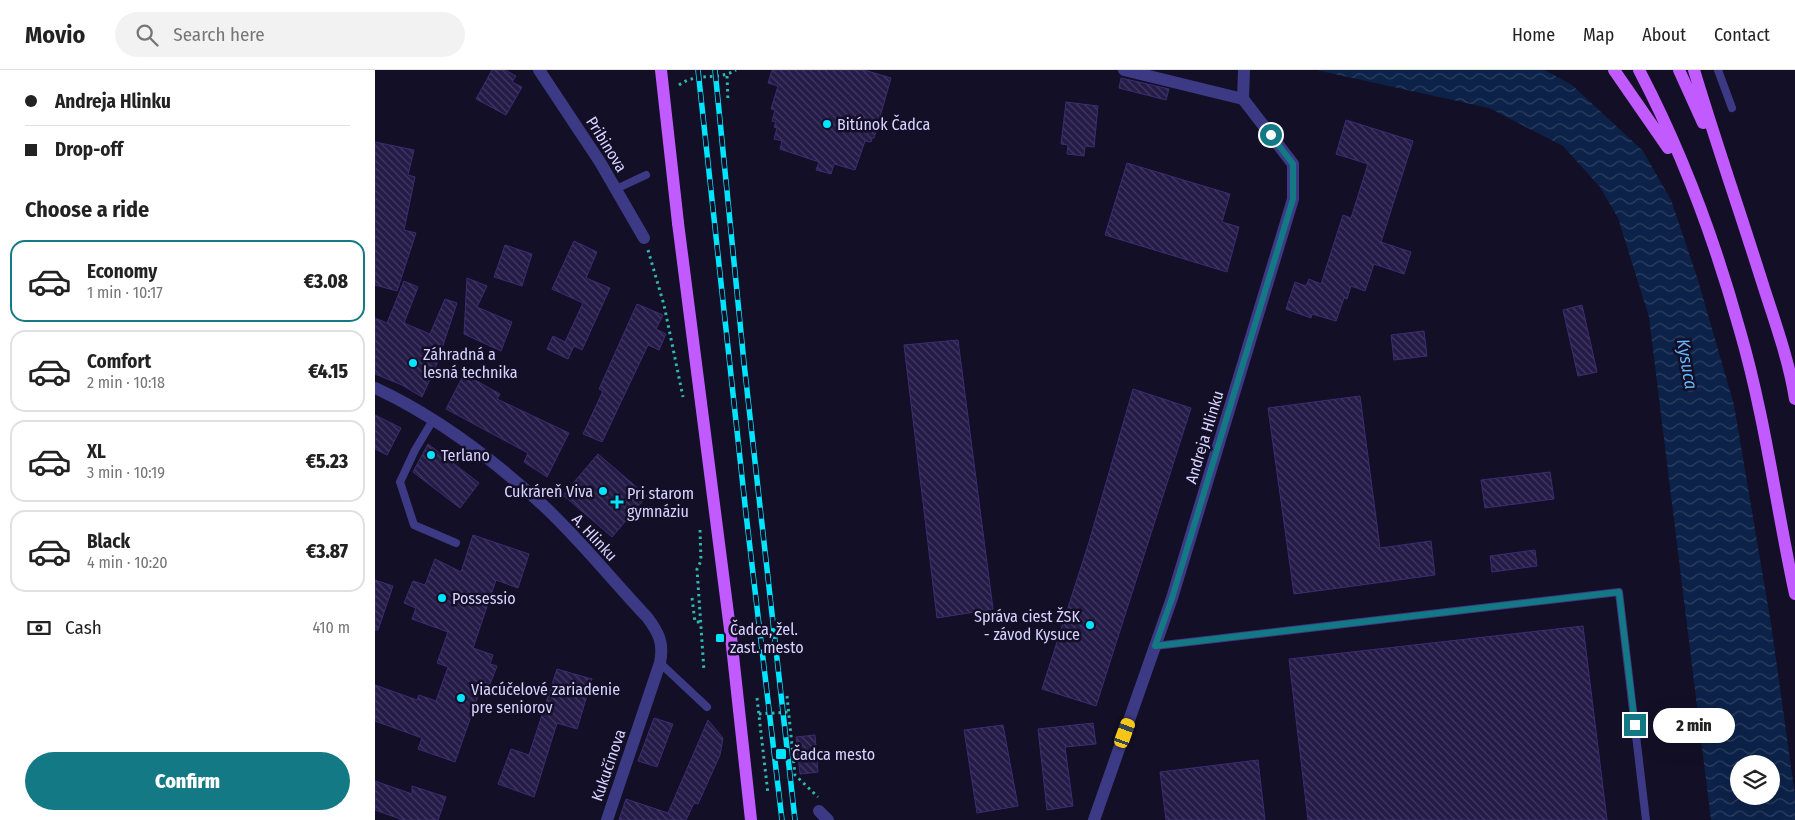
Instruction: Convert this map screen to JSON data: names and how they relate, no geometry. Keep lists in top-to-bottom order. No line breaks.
{"streets":{"street":["Pribinova","Andreja Hlinku","A. Hlinku","Kukučínova"]},"crossings":[["A. Hlinku","Kukučínova"]],"water":["Kysuca"],"places":{"other":["Bitúnok Čadca","Záhradná a lesná technika","Terlano","Cukráreň Viva","Possessio","Správa ciest ŽSK - závod Kysuce","Viacúčelové zariadenie pre seniorov"],"health":["Pri starom gymnáziu"],"transit":["Čadca, žel. zast. mesto","Čadca mesto"]},"page":{"header":"Movio","search":"Search here","nav":["Home","Map","About","Contact"],"banner":["Andreja Hlinku","Drop-off"],"heading":"Choose a ride","list":[{"name":"Economy","note":"1 min · 10:17","value":"€3.08"},{"name":"Comfort","note":"2 min · 10:18","value":"€4.15"},{"name":"XL","note":"3 min · 10:19","value":"€5.23"},{"name":"Black","note":"4 min · 10:20","value":"€3.87"}],"pay":["Cash","410 m"],"bubble":"2 min","buttons":"Confirm"}}
